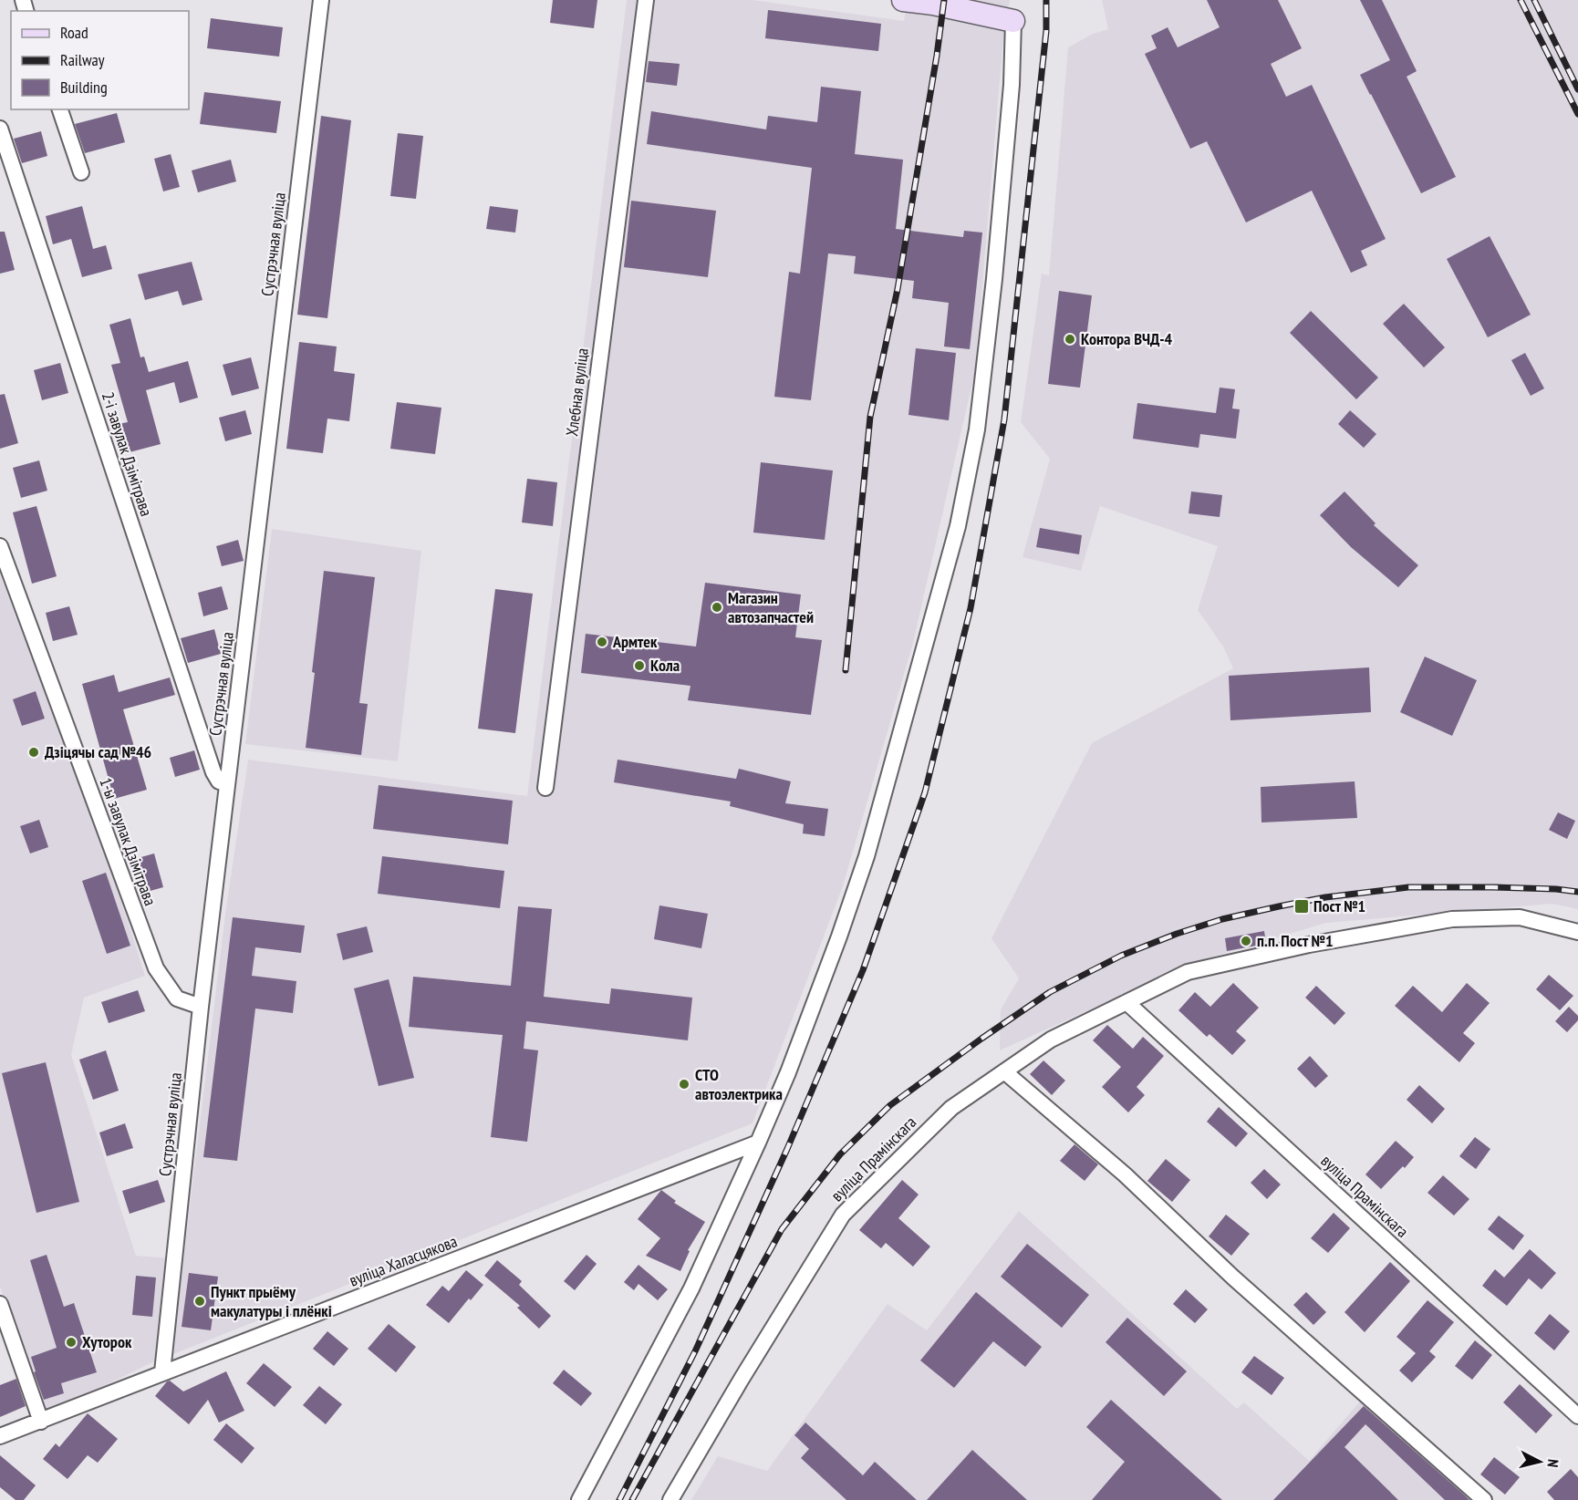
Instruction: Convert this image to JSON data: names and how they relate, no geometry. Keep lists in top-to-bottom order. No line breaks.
{"streets":{"street":["Сустрэчная вуліца","Хлебная вуліца","2-і завулак Дзімітрава","1-ы завулак Дзімітрава","вуліца Прамінскага","вуліца Халасцякова"]},"crossings":[["Сустрэчная вуліца","2-і завулак Дзімітрава"],["Сустрэчная вуліца","1-ы завулак Дзімітрава"],["Сустрэчная вуліца","вуліца Халасцякова"]],"places":{"other":["Контора ВЧД-4","Магазин автозапчастей","Армтек","Кола","Дзіцячы сад №46","п.п. Пост №1","СТО автоэлектрика","Пункт прыёму макулатуры і плёнкі","Хуторок"],"transit":["Пост №1"]},"legend":["Road","Railway","Building"],"north":"right"}
